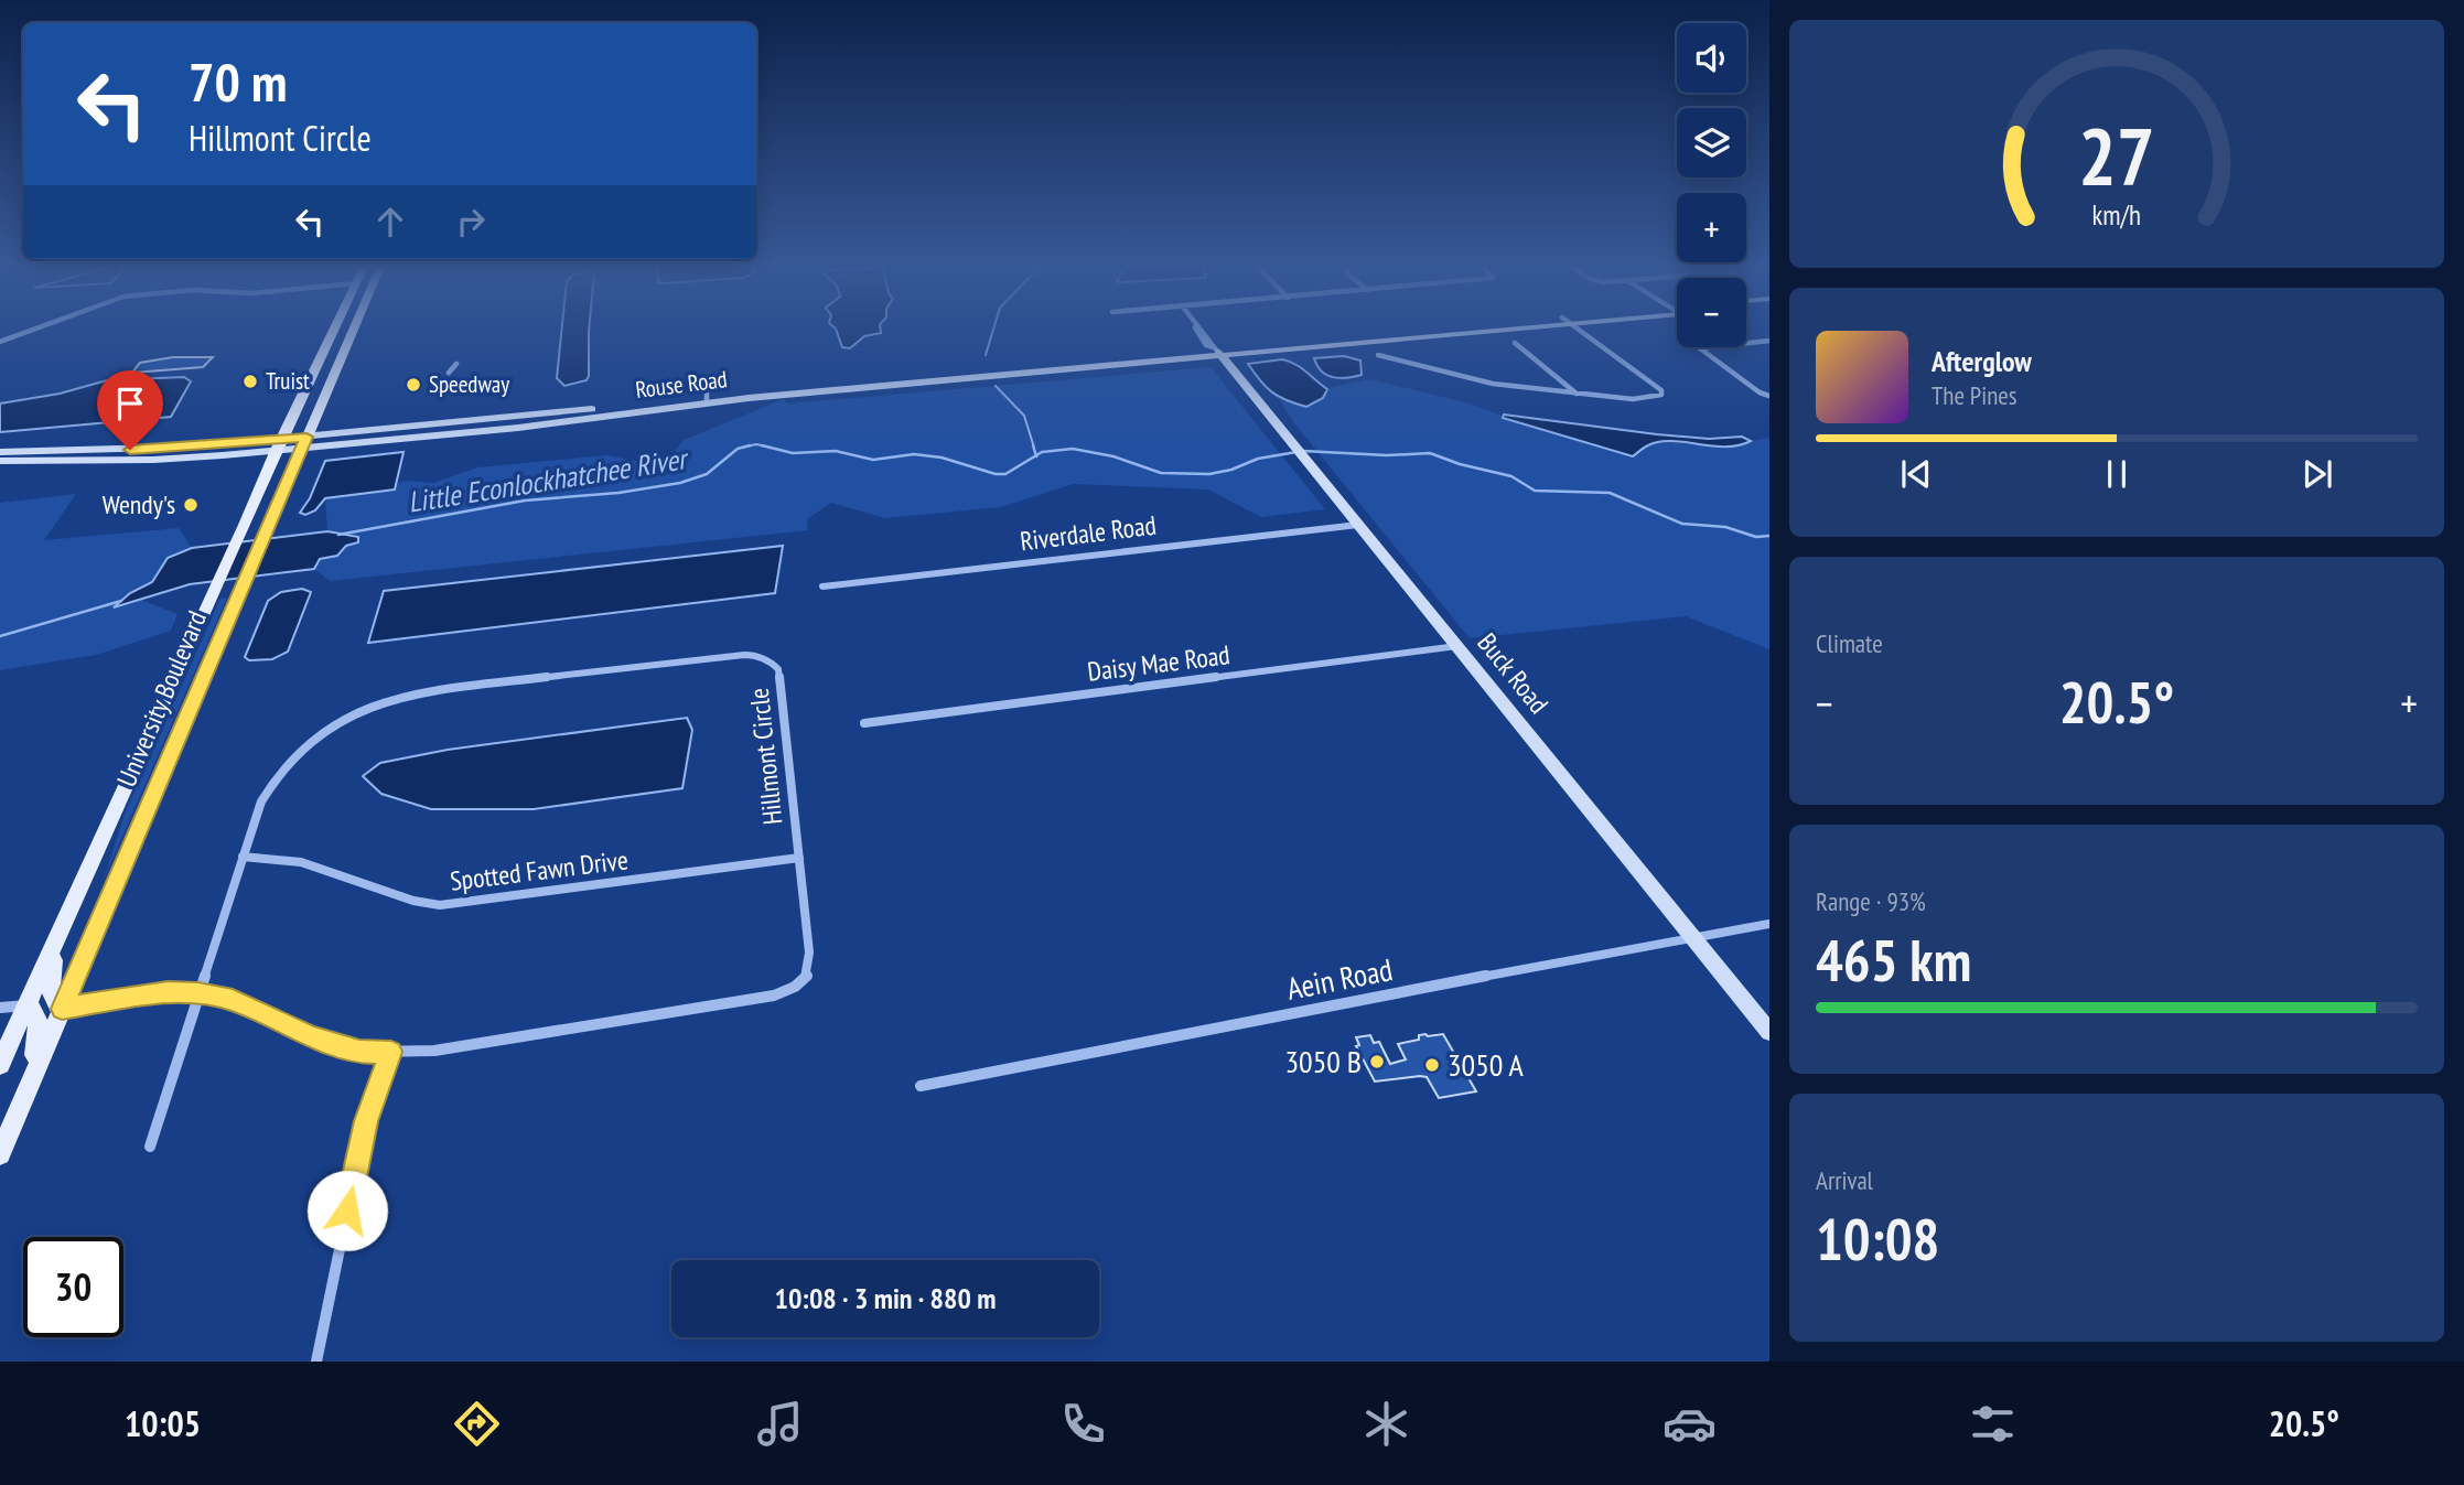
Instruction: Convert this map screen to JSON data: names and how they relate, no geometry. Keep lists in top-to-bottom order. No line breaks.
{"streets":{"main road":["University Boulevard"],"street":["Rouse Road","Riverdale Road","Daisy Mae Road","Buck Road","Hillmont Circle","Spotted Fawn Drive","Aein Road"]},"crossings":[["Rouse Road","Buck Road"],["Rouse Road","University Boulevard"],["Riverdale Road","Buck Road"],["Daisy Mae Road","Buck Road"],["Buck Road","Aein Road"],["University Boulevard","Hillmont Circle"],["Hillmont Circle","Spotted Fawn Drive"]],"water":["Little Econlockhatchee River"],"places":["Truist","Speedway","Wendy's","3050 B","3050 A"],"page":{"map_buttons":["+","−"],"turn":["70 m","Hillmont Circle"],"song":["Afterglow","The Pines"],"tile":["Climate",["Range · 93%","465 km"],["Arrival","10:08"]],"heat":["−","20.5°","+"],"limit":"30","trip":"10:08 · 3 min · 880 m","tabs":["10:05","20.5°"],"gauge":["27","km/h"]}}
